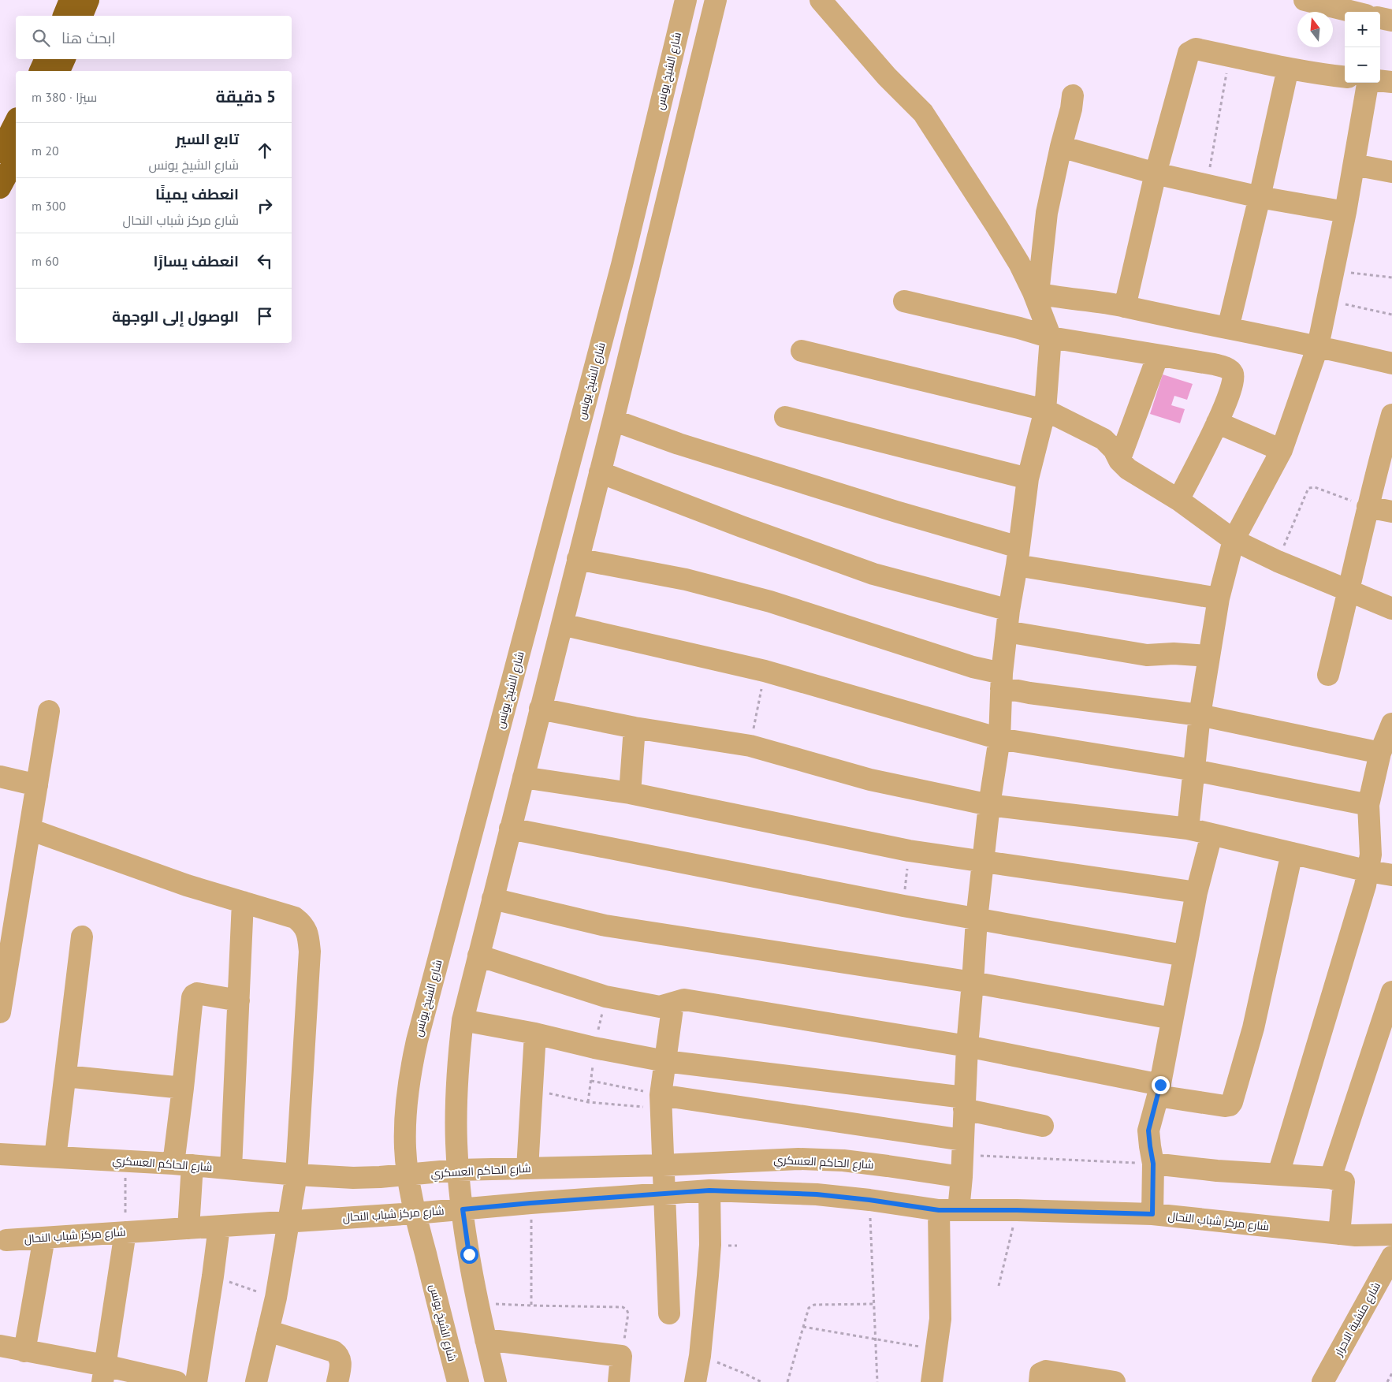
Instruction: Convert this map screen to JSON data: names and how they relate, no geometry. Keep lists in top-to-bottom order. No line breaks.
{"streets":{"street":["شارع الشيخ يونس","شارع الحاكم العسكري","شارع مركز شباب النحال","شارع منشية الاحرار"]},"crossings":[["شارع الشيخ يونس","شارع الحاكم العسكري"],["شارع الشيخ يونس","شارع مركز شباب النحال"]],"north":"top","page":{"map_buttons":["+","−"],"search":"ابحث هنا","heading":["5 دقيقة","سيرًا · 380 m"],"list":[["تابع السير","شارع الشيخ يونس","20 m"],["انعطف يمينًا","شارع مركز شباب النحال","300 m"],["انعطف يسارًا","60 m"],"الوصول إلى الوجهة"]}}
